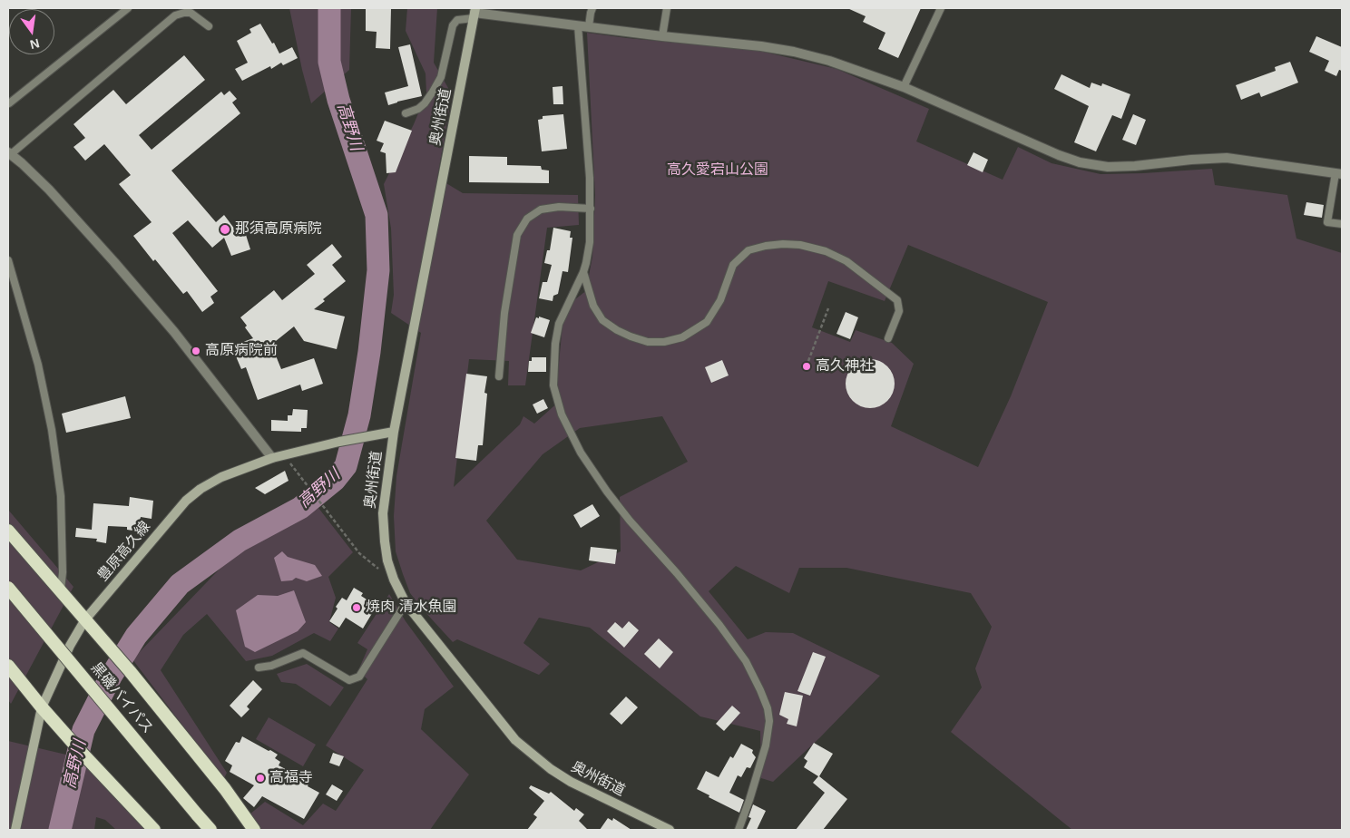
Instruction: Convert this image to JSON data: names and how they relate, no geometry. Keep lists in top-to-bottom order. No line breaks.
{"streets":{"highway":["黒磯バイパス"],"main road":["奥州街道","豊原高久線"]},"crossings":[["奥州街道","豊原高久線"]],"water":["高野川"],"parks":["高久愛宕山公園"],"places":["那須高原病院","高原病院前","高久神社","焼肉 清水魚園","高福寺"],"north":"bottom"}
